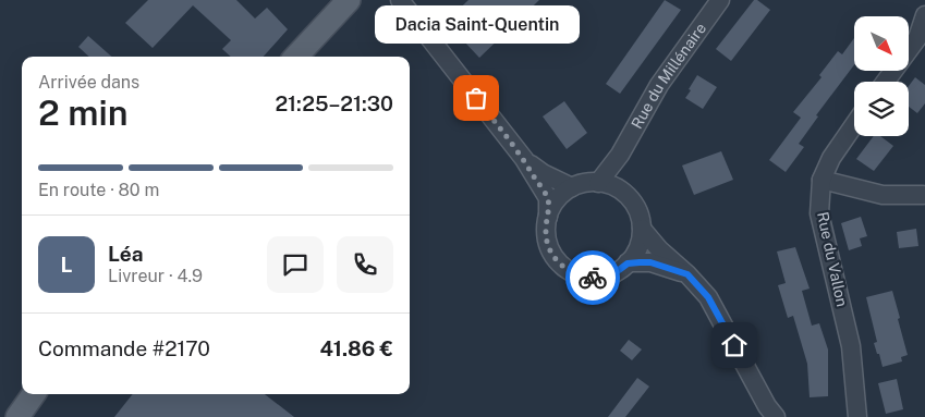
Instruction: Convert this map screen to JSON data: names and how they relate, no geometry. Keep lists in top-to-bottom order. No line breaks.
{"streets":{"street":["Rue du Millénaire","Rue du Vallon"]},"places":["Dacia Saint-Quentin"],"north":"bottom right","page":{"bubble":"Dacia Saint-Quentin","heading":["2 min","Arrivée dans","21:25–21:30"],"panel":["Léa","Livreur · 4.9","Commande #2170","41.86 €"],"bar":"En route · 80 m","round":"L"}}
